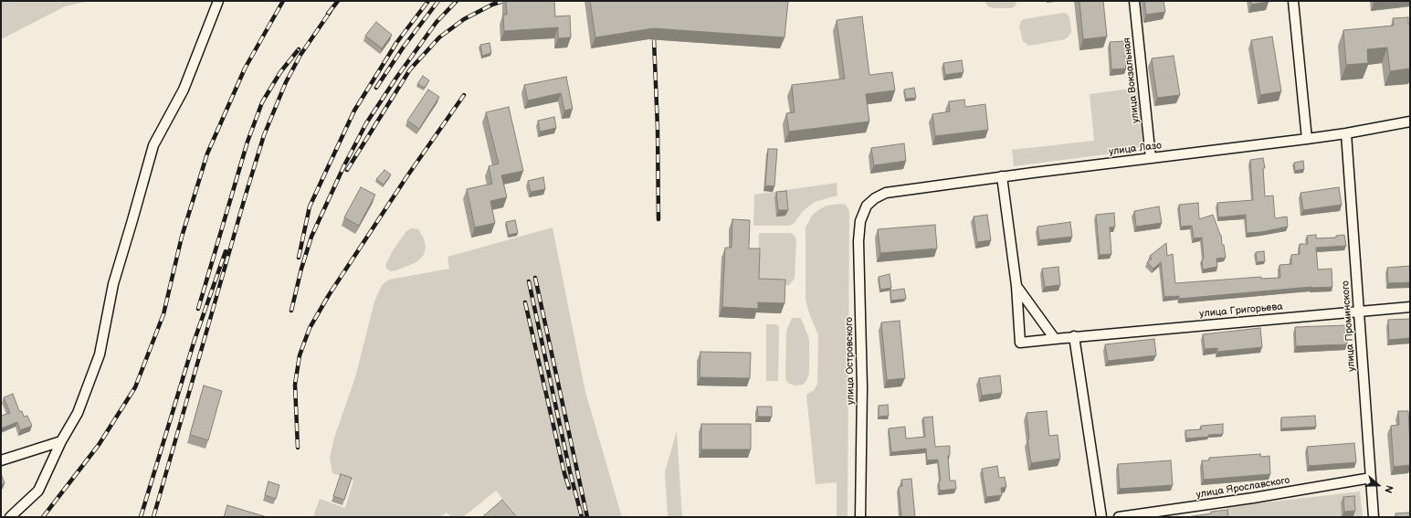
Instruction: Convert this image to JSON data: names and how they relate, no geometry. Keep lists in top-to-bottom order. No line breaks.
{"streets":{"street":["улица Вокзальная","улица Лазо","улица Григорьева","улица Проминского","улица Островского","улица Ярославского"]},"crossings":[["улица Вокзальная","улица Лазо"],["улица Лазо","улица Проминского"],["улица Лазо","улица Островского"],["улица Григорьева","улица Проминского"],["улица Проминского","улица Ярославского"]],"north":"right"}
